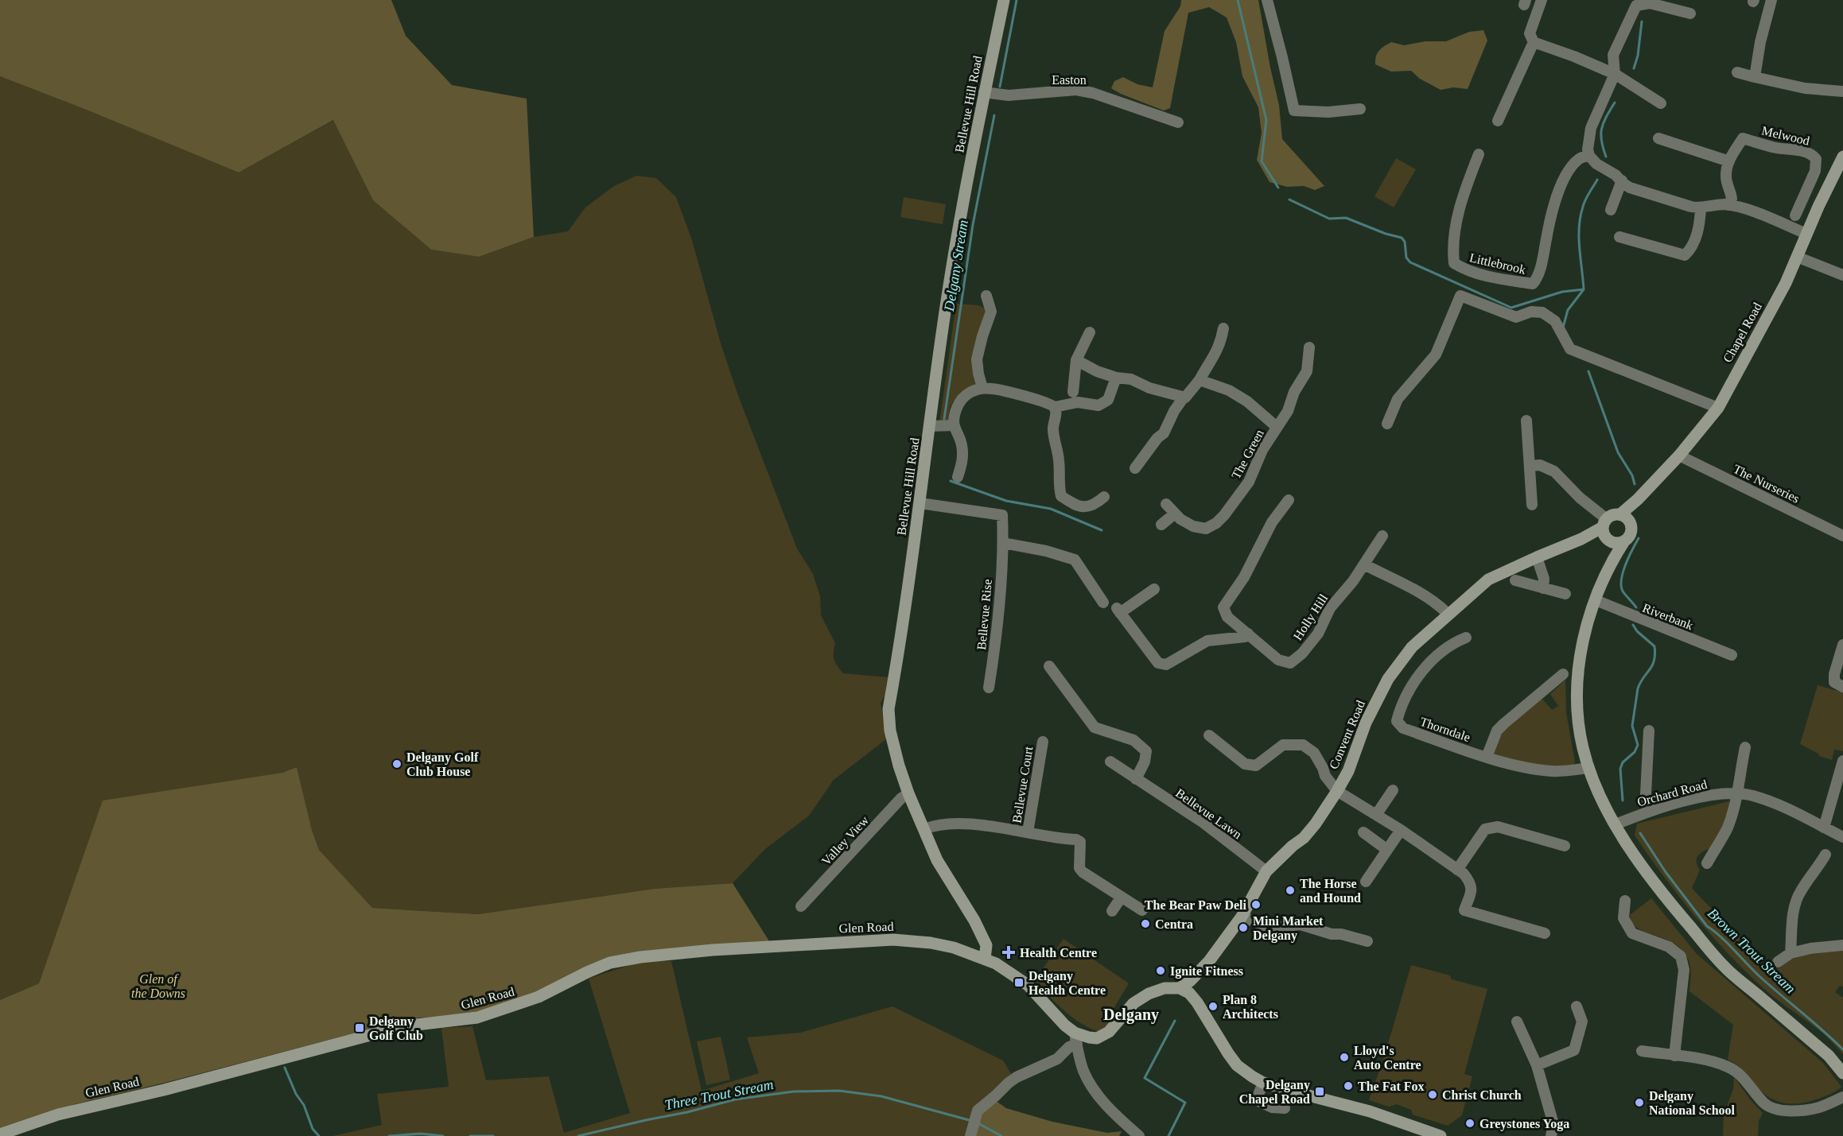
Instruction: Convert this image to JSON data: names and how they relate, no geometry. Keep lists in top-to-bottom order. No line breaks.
{"streets":{"street":["Easton","Bellevue Hill Road","Melwood","Littlebrook","Chapel Road","The Green","The Nurseries","Bellevue Rise","Riverbank","Holly Hill","Thorndale","Convent Road","Bellevue Court","Orchard Road","Bellevue Lawn","Valley View","Glen Road"]},"crossings":[["Easton","Bellevue Hill Road"],["Bellevue Hill Road","Bellevue Rise"],["Bellevue Hill Road","Bellevue Court"],["Bellevue Hill Road","Valley View"],["Bellevue Hill Road","Glen Road"],["Chapel Road","The Nurseries"],["Chapel Road","Convent Road"],["Convent Road","Bellevue Lawn"]],"districts":["Delgany"],"water":["Delgany Stream","Brown Trout Stream","Three Trout Stream"],"parks":["Glen of the Downs"],"places":{"other":["Delgany Golf Club House","The Horse and Hound","The Bear Paw Deli","Centra","Mini Market Delgany","Ignite Fitness","Plan 8 Architects","Lloyd's Auto Centre","The Fat Fox","Christ Church","Delgany National School","Greystones Yoga"],"health":["Health Centre"],"transit":["Delgany Health Centre","Delgany Golf Club","Delgany Chapel Road"]}}
